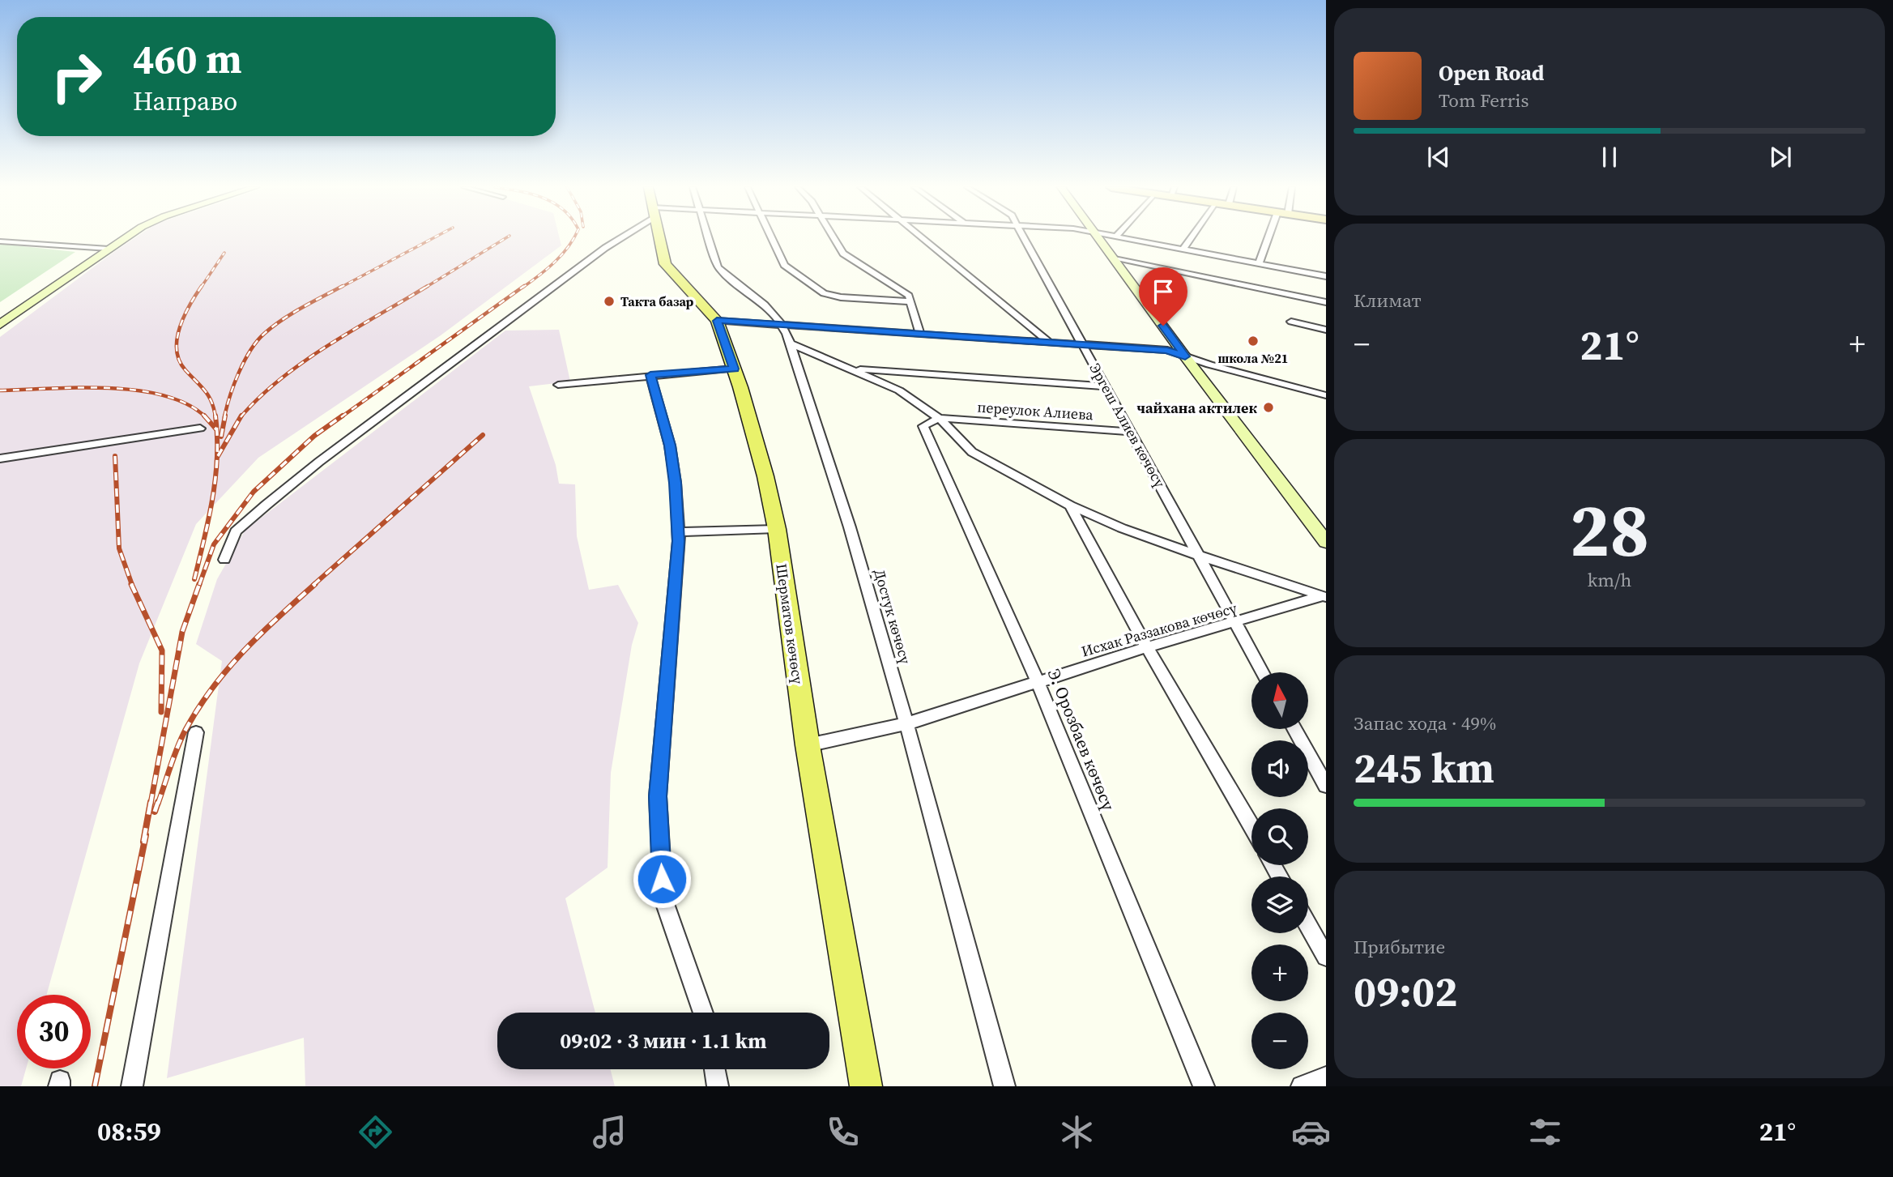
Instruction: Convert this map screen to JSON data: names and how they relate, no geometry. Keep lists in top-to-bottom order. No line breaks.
{"streets":{"main road":["Шерматов көчөсү"],"street":["переулок Алиева","Эргеш Алиев көчөсү","Достук көчөсү","Исхак Раззакова көчөсү","Э. Орозбаев көчөсү"]},"crossings":[["переулок Алиева","Эргеш Алиев көчөсү"],["переулок Алиева","Э. Орозбаев көчөсү"],["Эргеш Алиев көчөсү","Исхак Раззакова көчөсү"],["Достук көчөсү","Исхак Раззакова көчөсү"],["Шерматов көчөсү","Исхак Раззакова көчөсү"],["Исхак Раззакова көчөсү","Э. Орозбаев көчөсү"]],"places":["Такта базар","школа №21","чайхана актилек"],"north":"top","page":{"turn":["460 m","Направо"],"song":["Open Road","Tom Ferris"],"tile":["Климат",["28","km/h"],["Запас хода · 49%","245 km"],["Прибытие","09:02"]],"heat":["−","21°","+"],"map_buttons":["+","−"],"limit":"30","trip":"09:02 · 3 мин · 1.1 km","tabs":["08:59","21°"]}}
